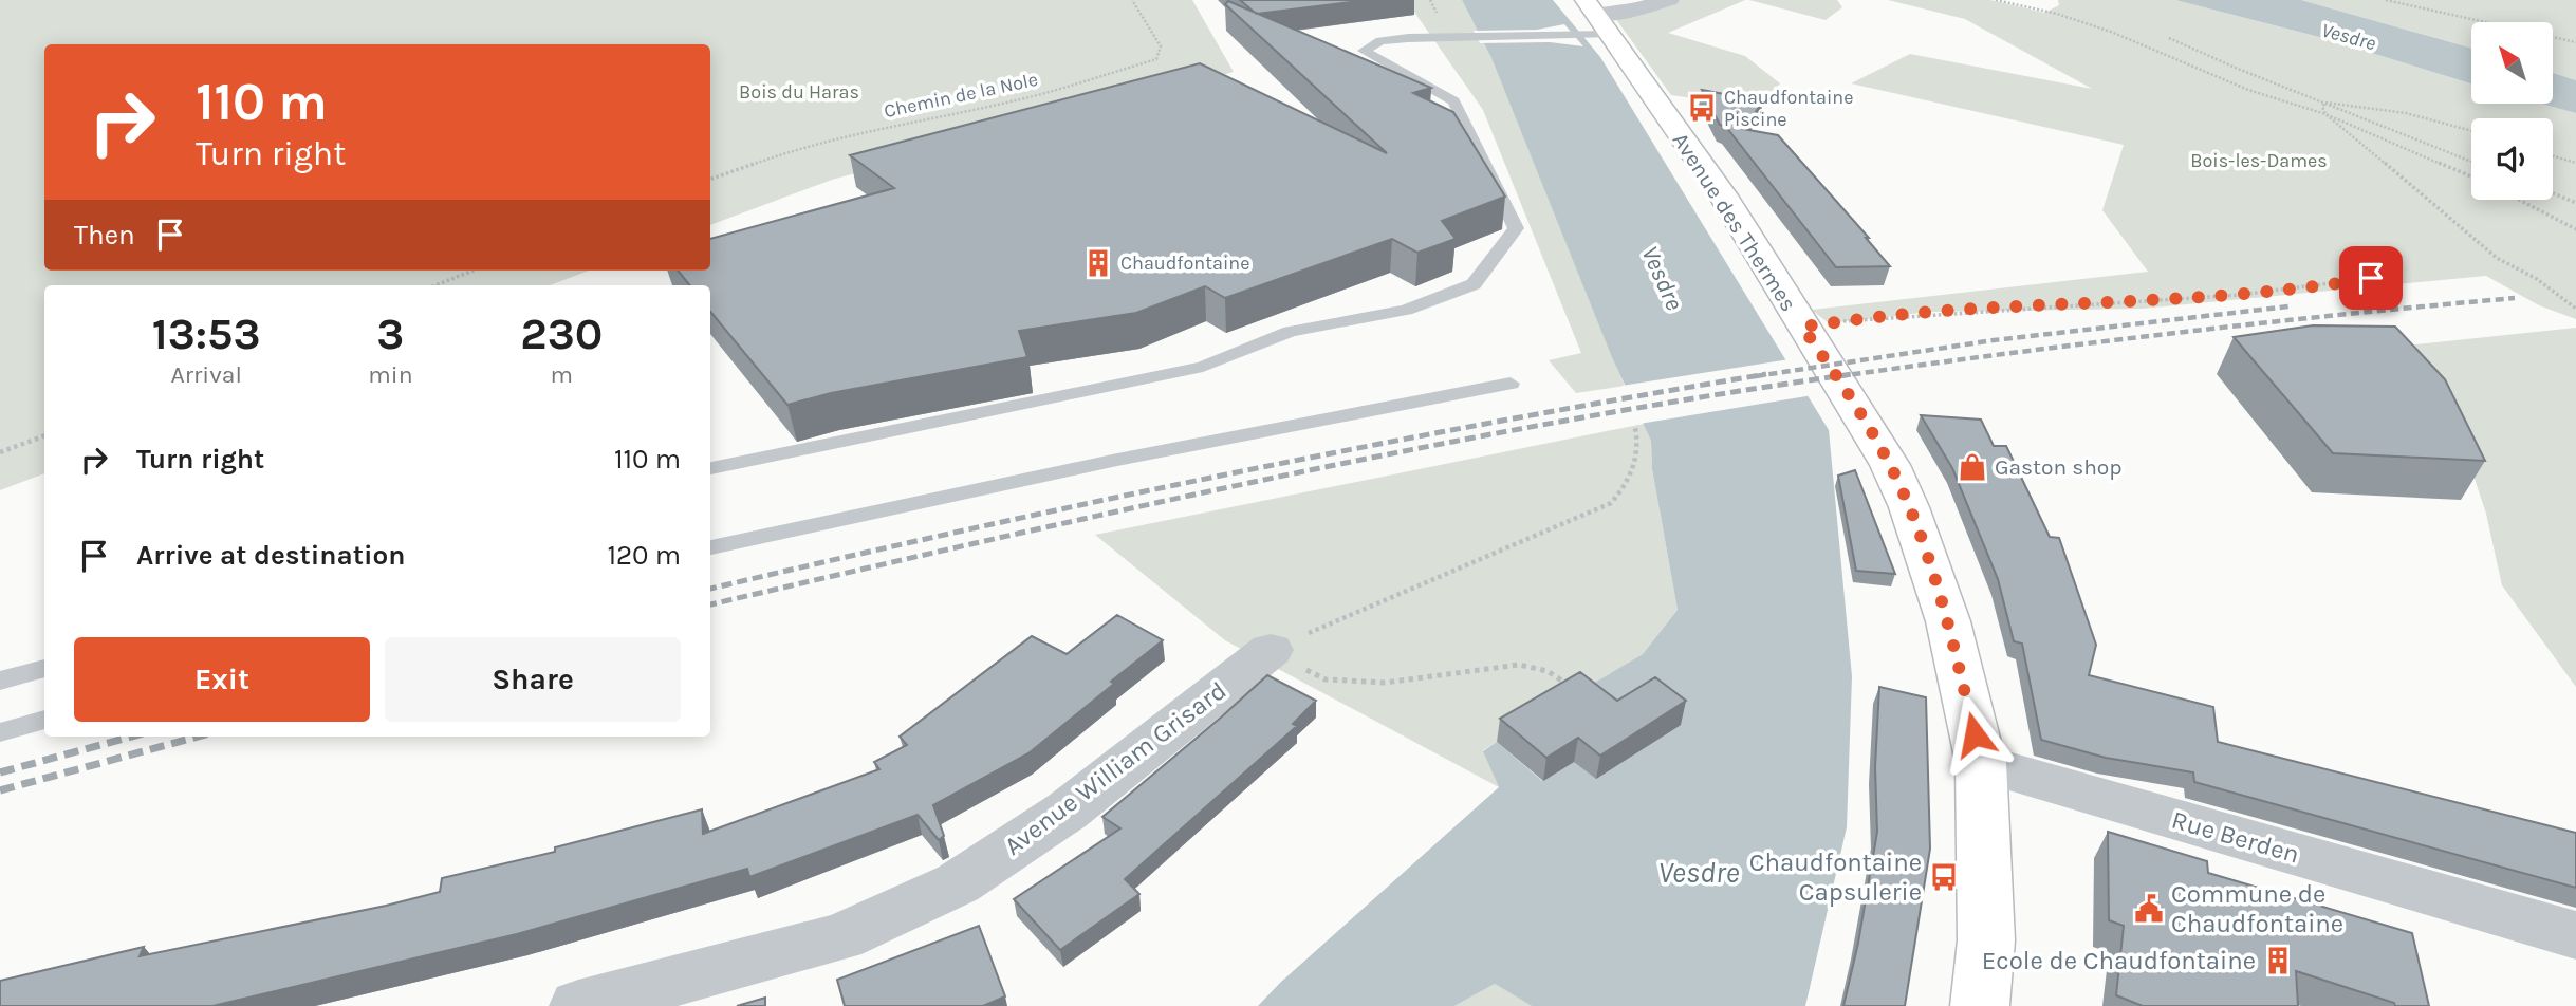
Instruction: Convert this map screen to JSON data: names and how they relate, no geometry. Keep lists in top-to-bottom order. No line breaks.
{"streets":{"main road":["Avenue des Thermes"],"street":["Avenue William Grisard","Rue Berden"],"path":["Chemin de la Nole"]},"crossings":[["Avenue des Thermes","Rue Berden"]],"water":["Vesdre"],"parks":["Bois du Haras","Bois-les-Dames"],"places":{"bus stop":["Chaudfontaine Piscine","Chaudfontaine Capsulerie"],"building":["Chaudfontaine","Ecole de Chaudfontaine"],"shop":["Gaston shop"],"public building":["Commune de Chaudfontaine"]},"north":"top left","page":{"turn":["110 m","Turn right"],"then":"Then","eta":["13:53","Arrival","3","min","230","m"],"list":[{"name":"Turn right","value":"110 m"},{"name":"Arrive at destination","value":"120 m"}],"buttons":["Exit","Share"]}}
